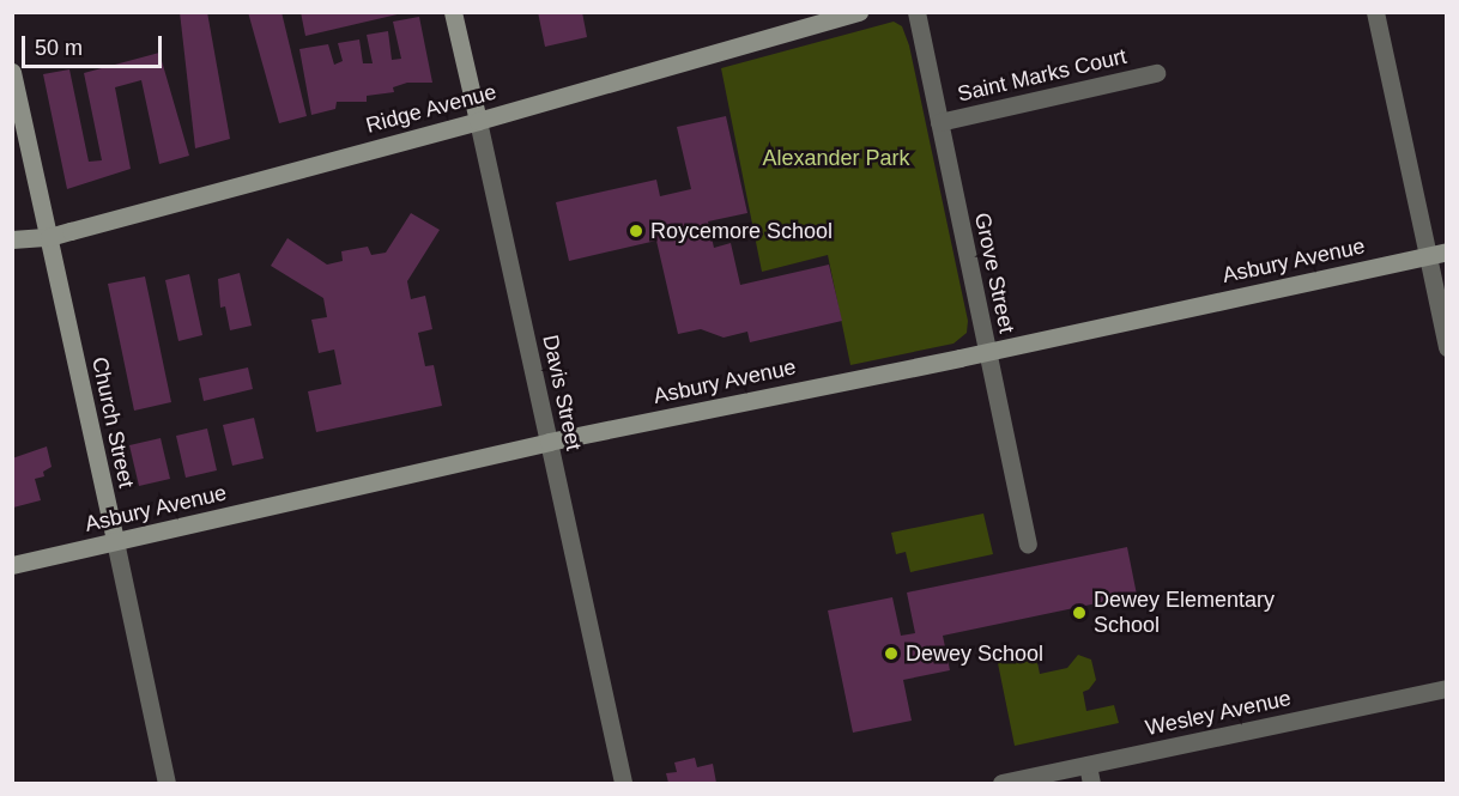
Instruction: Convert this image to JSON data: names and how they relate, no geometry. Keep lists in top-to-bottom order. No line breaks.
{"streets":{"main road":["Ridge Avenue","Asbury Avenue","Davis Street","Church Street"],"street":["Saint Marks Court","Grove Street","Wesley Avenue"]},"crossings":[["Saint Marks Court","Grove Street"],["Ridge Avenue","Davis Street"],["Ridge Avenue","Church Street"],["Asbury Avenue","Grove Street"],["Asbury Avenue","Davis Street"],["Asbury Avenue","Church Street"]],"parks":["Alexander Park"],"places":["Roycemore School","Dewey Elementary School","Dewey School"],"scale_bar":"50 m"}
